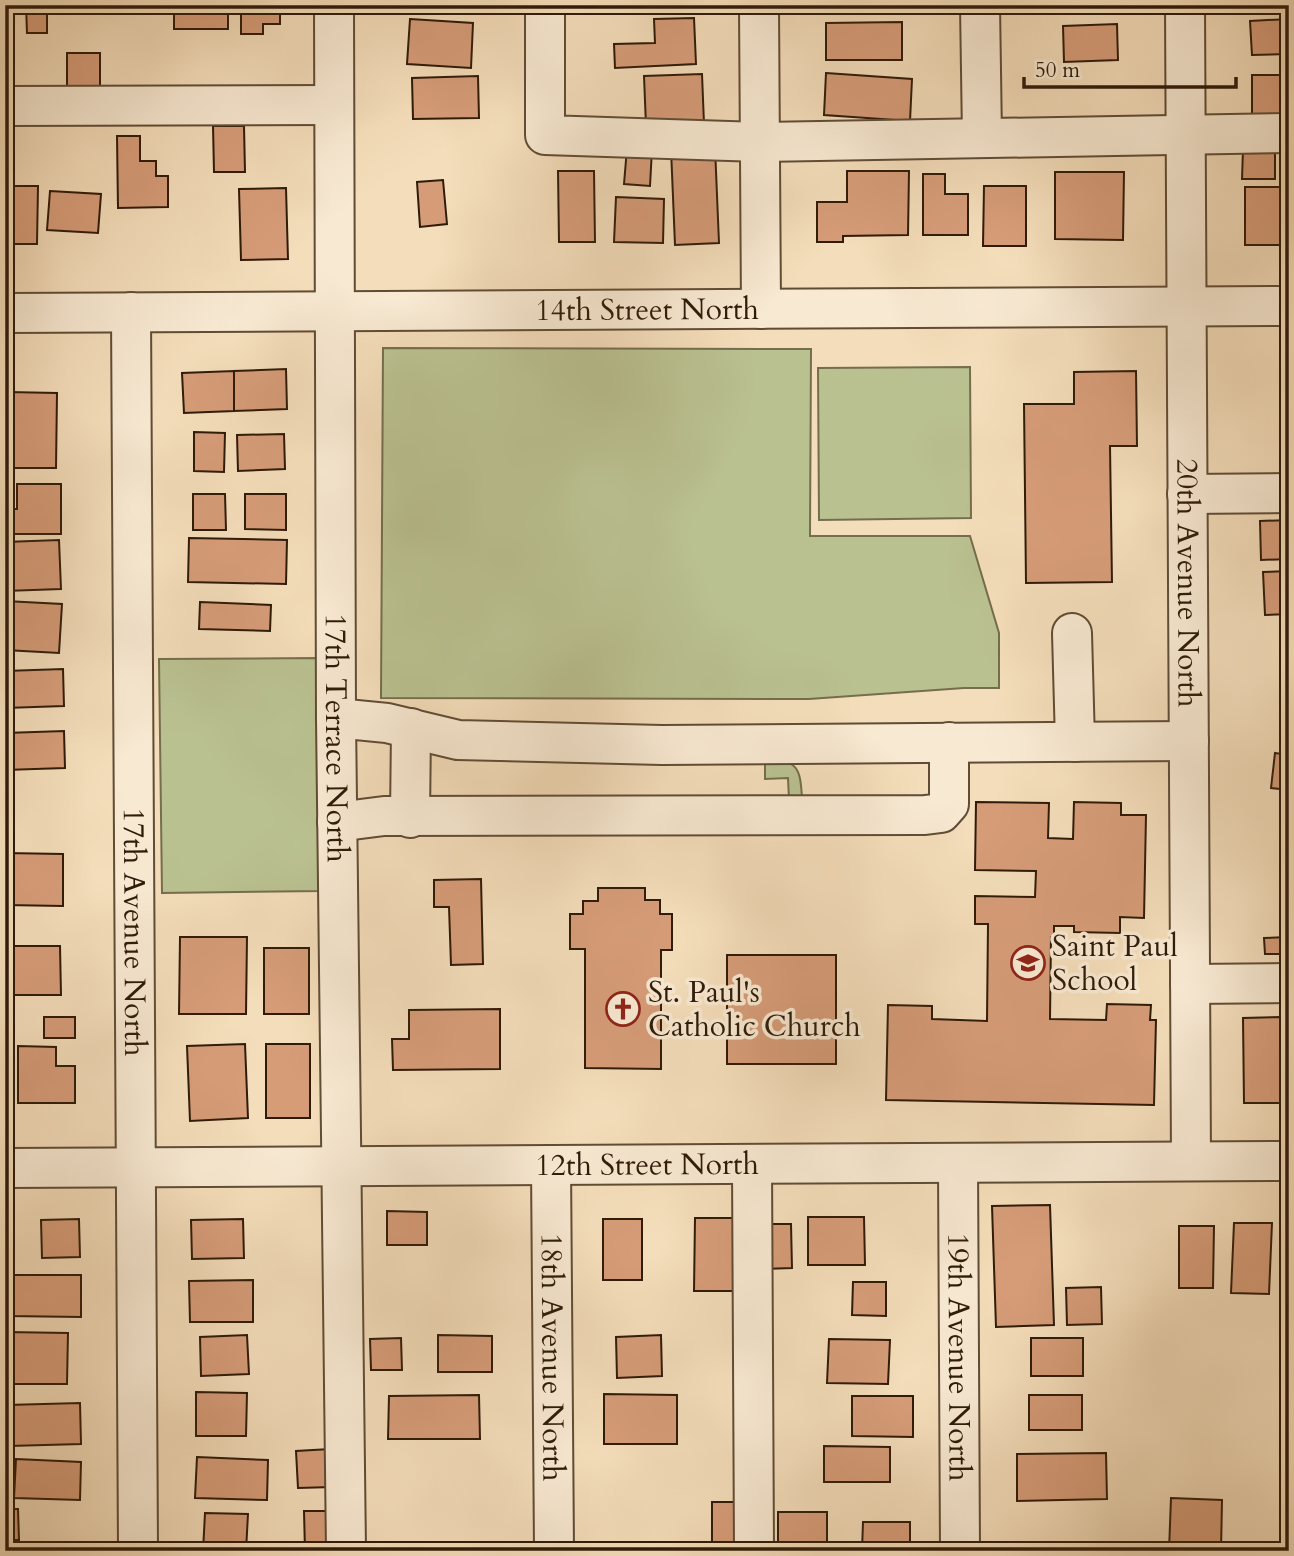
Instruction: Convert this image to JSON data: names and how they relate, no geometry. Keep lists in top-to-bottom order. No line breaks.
{"streets":{"street":["14th Street North","20th Avenue North","17th Terrace North","17th Avenue North","12th Street North","19th Avenue North","18th Avenue North"]},"crossings":[["14th Street North","20th Avenue North"],["14th Street North","17th Terrace North"],["14th Street North","17th Avenue North"],["20th Avenue North","12th Street North"],["17th Terrace North","12th Street North"],["17th Avenue North","12th Street North"],["12th Street North","19th Avenue North"],["12th Street North","18th Avenue North"]],"places":{"school or university":["Saint Paul School"],"church":["St. Paul's Catholic Church"]},"scale_bar":"50 m"}
